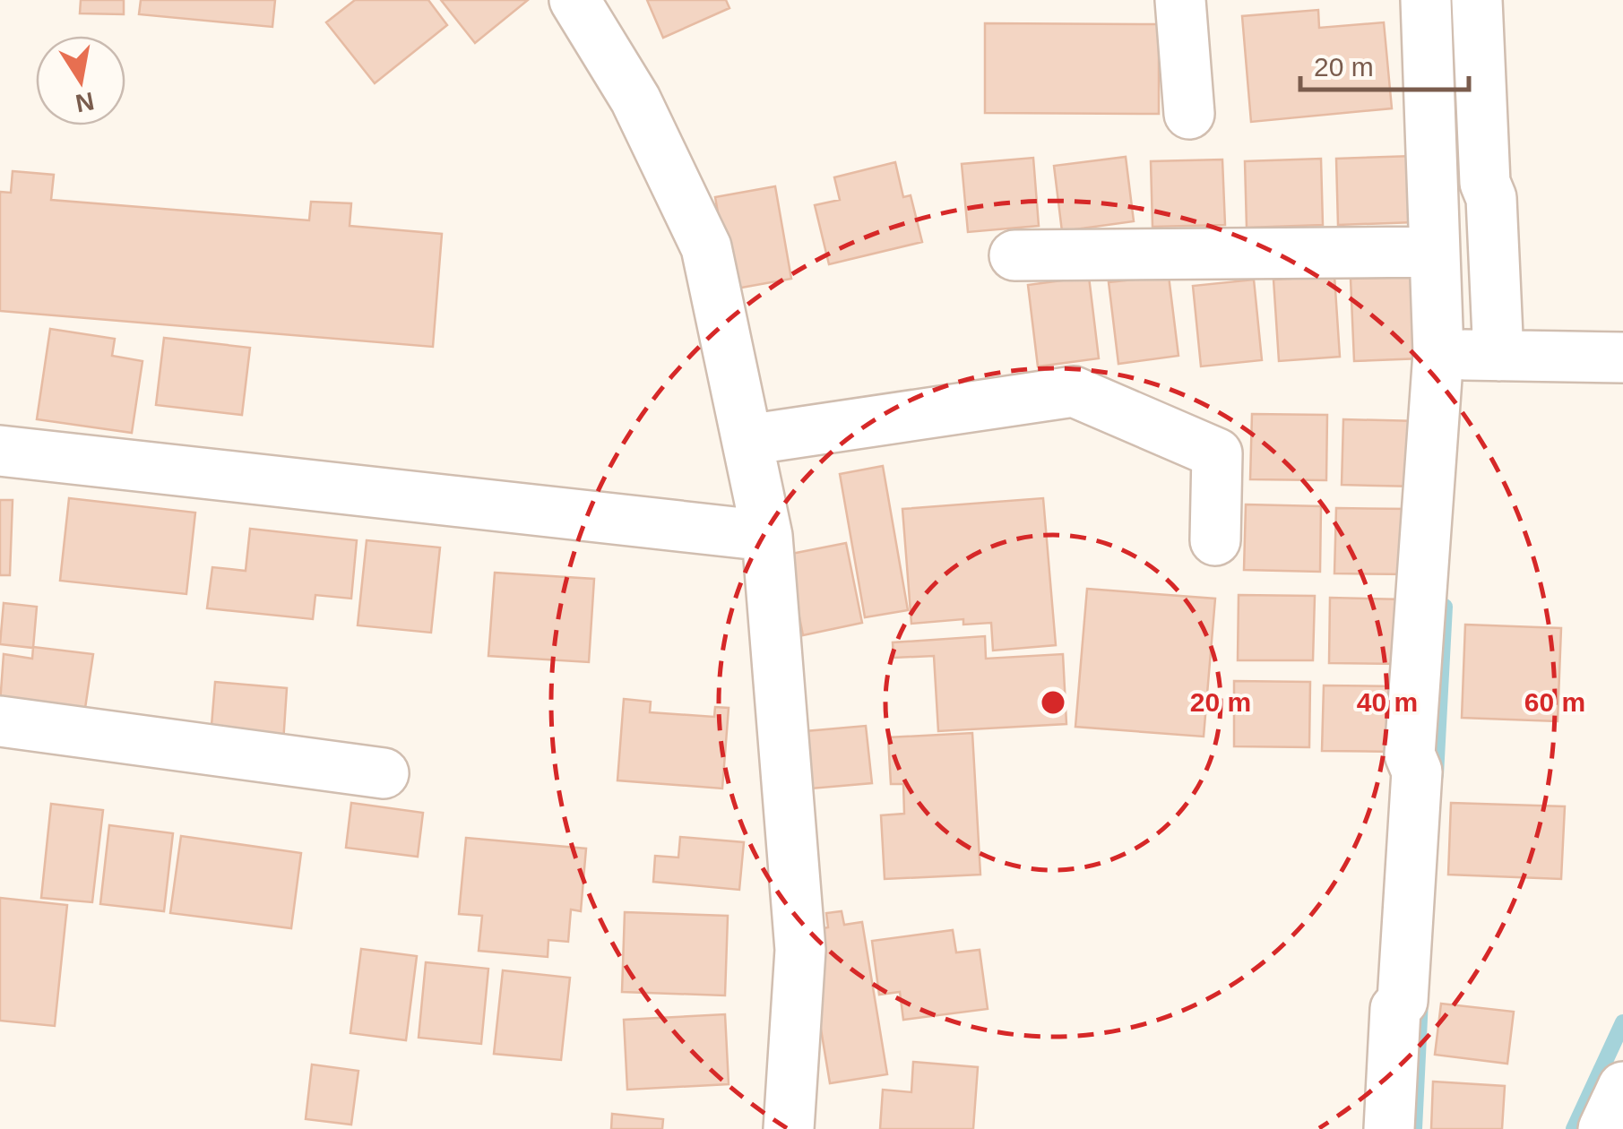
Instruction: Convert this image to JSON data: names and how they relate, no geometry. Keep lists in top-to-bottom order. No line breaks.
{"scale_bar":"20 m","north":"bottom","rings":["20 m","40 m","60 m"]}
